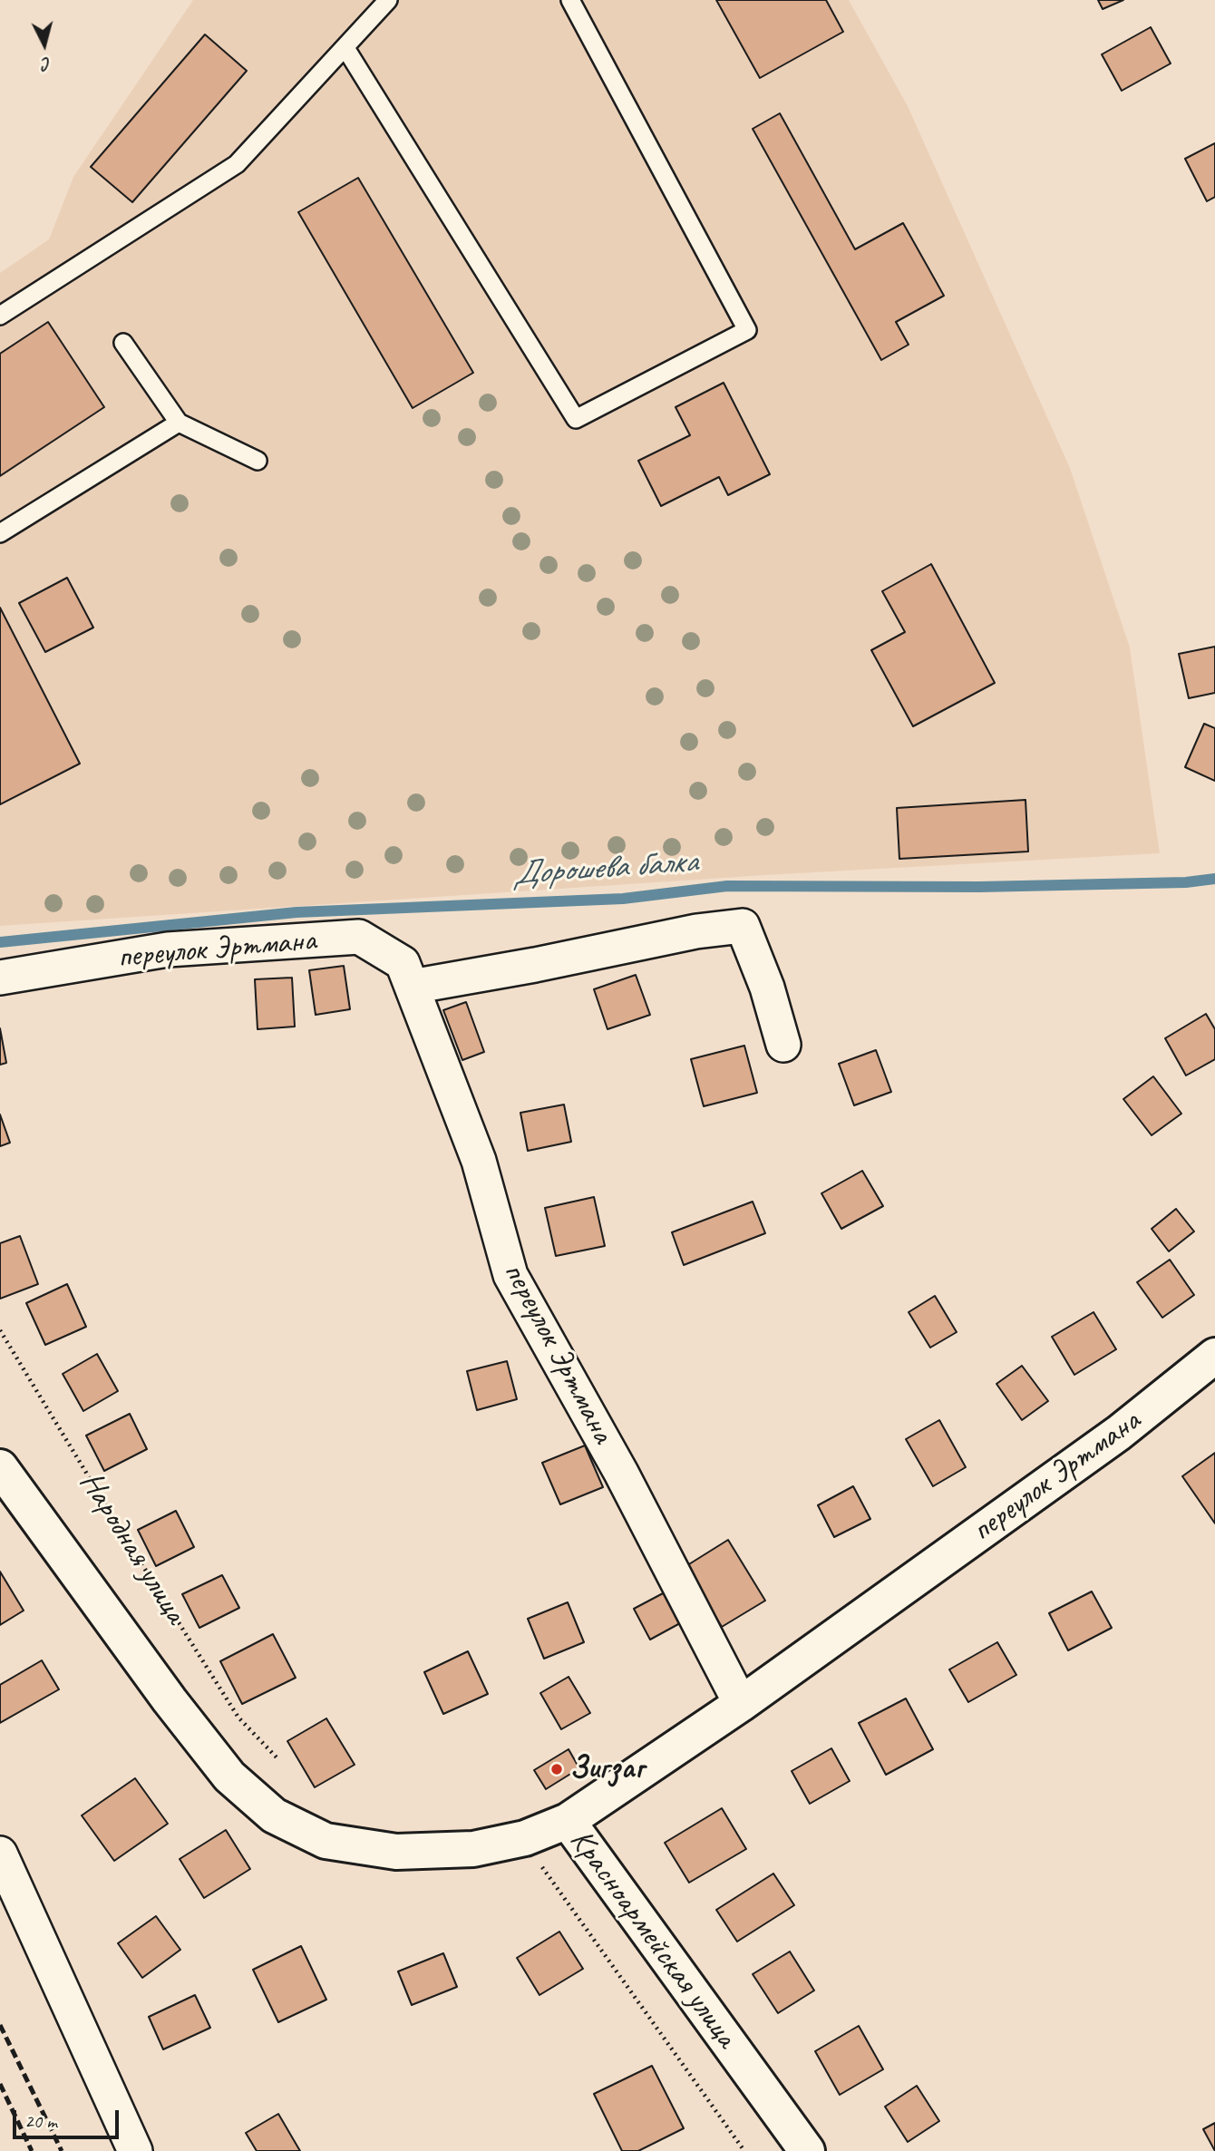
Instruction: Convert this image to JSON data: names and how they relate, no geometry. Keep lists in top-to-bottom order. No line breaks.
{"streets":{"street":["переулок Эртмана","Народная улица","Красноармейская улица"]},"crossings":[["переулок Эртмана","Красноармейская улица"],["Народная улица","Красноармейская улица"]],"water":["Дорошева балка"],"places":["Зигзаг"],"scale_bar":"20 m","north":"bottom"}
